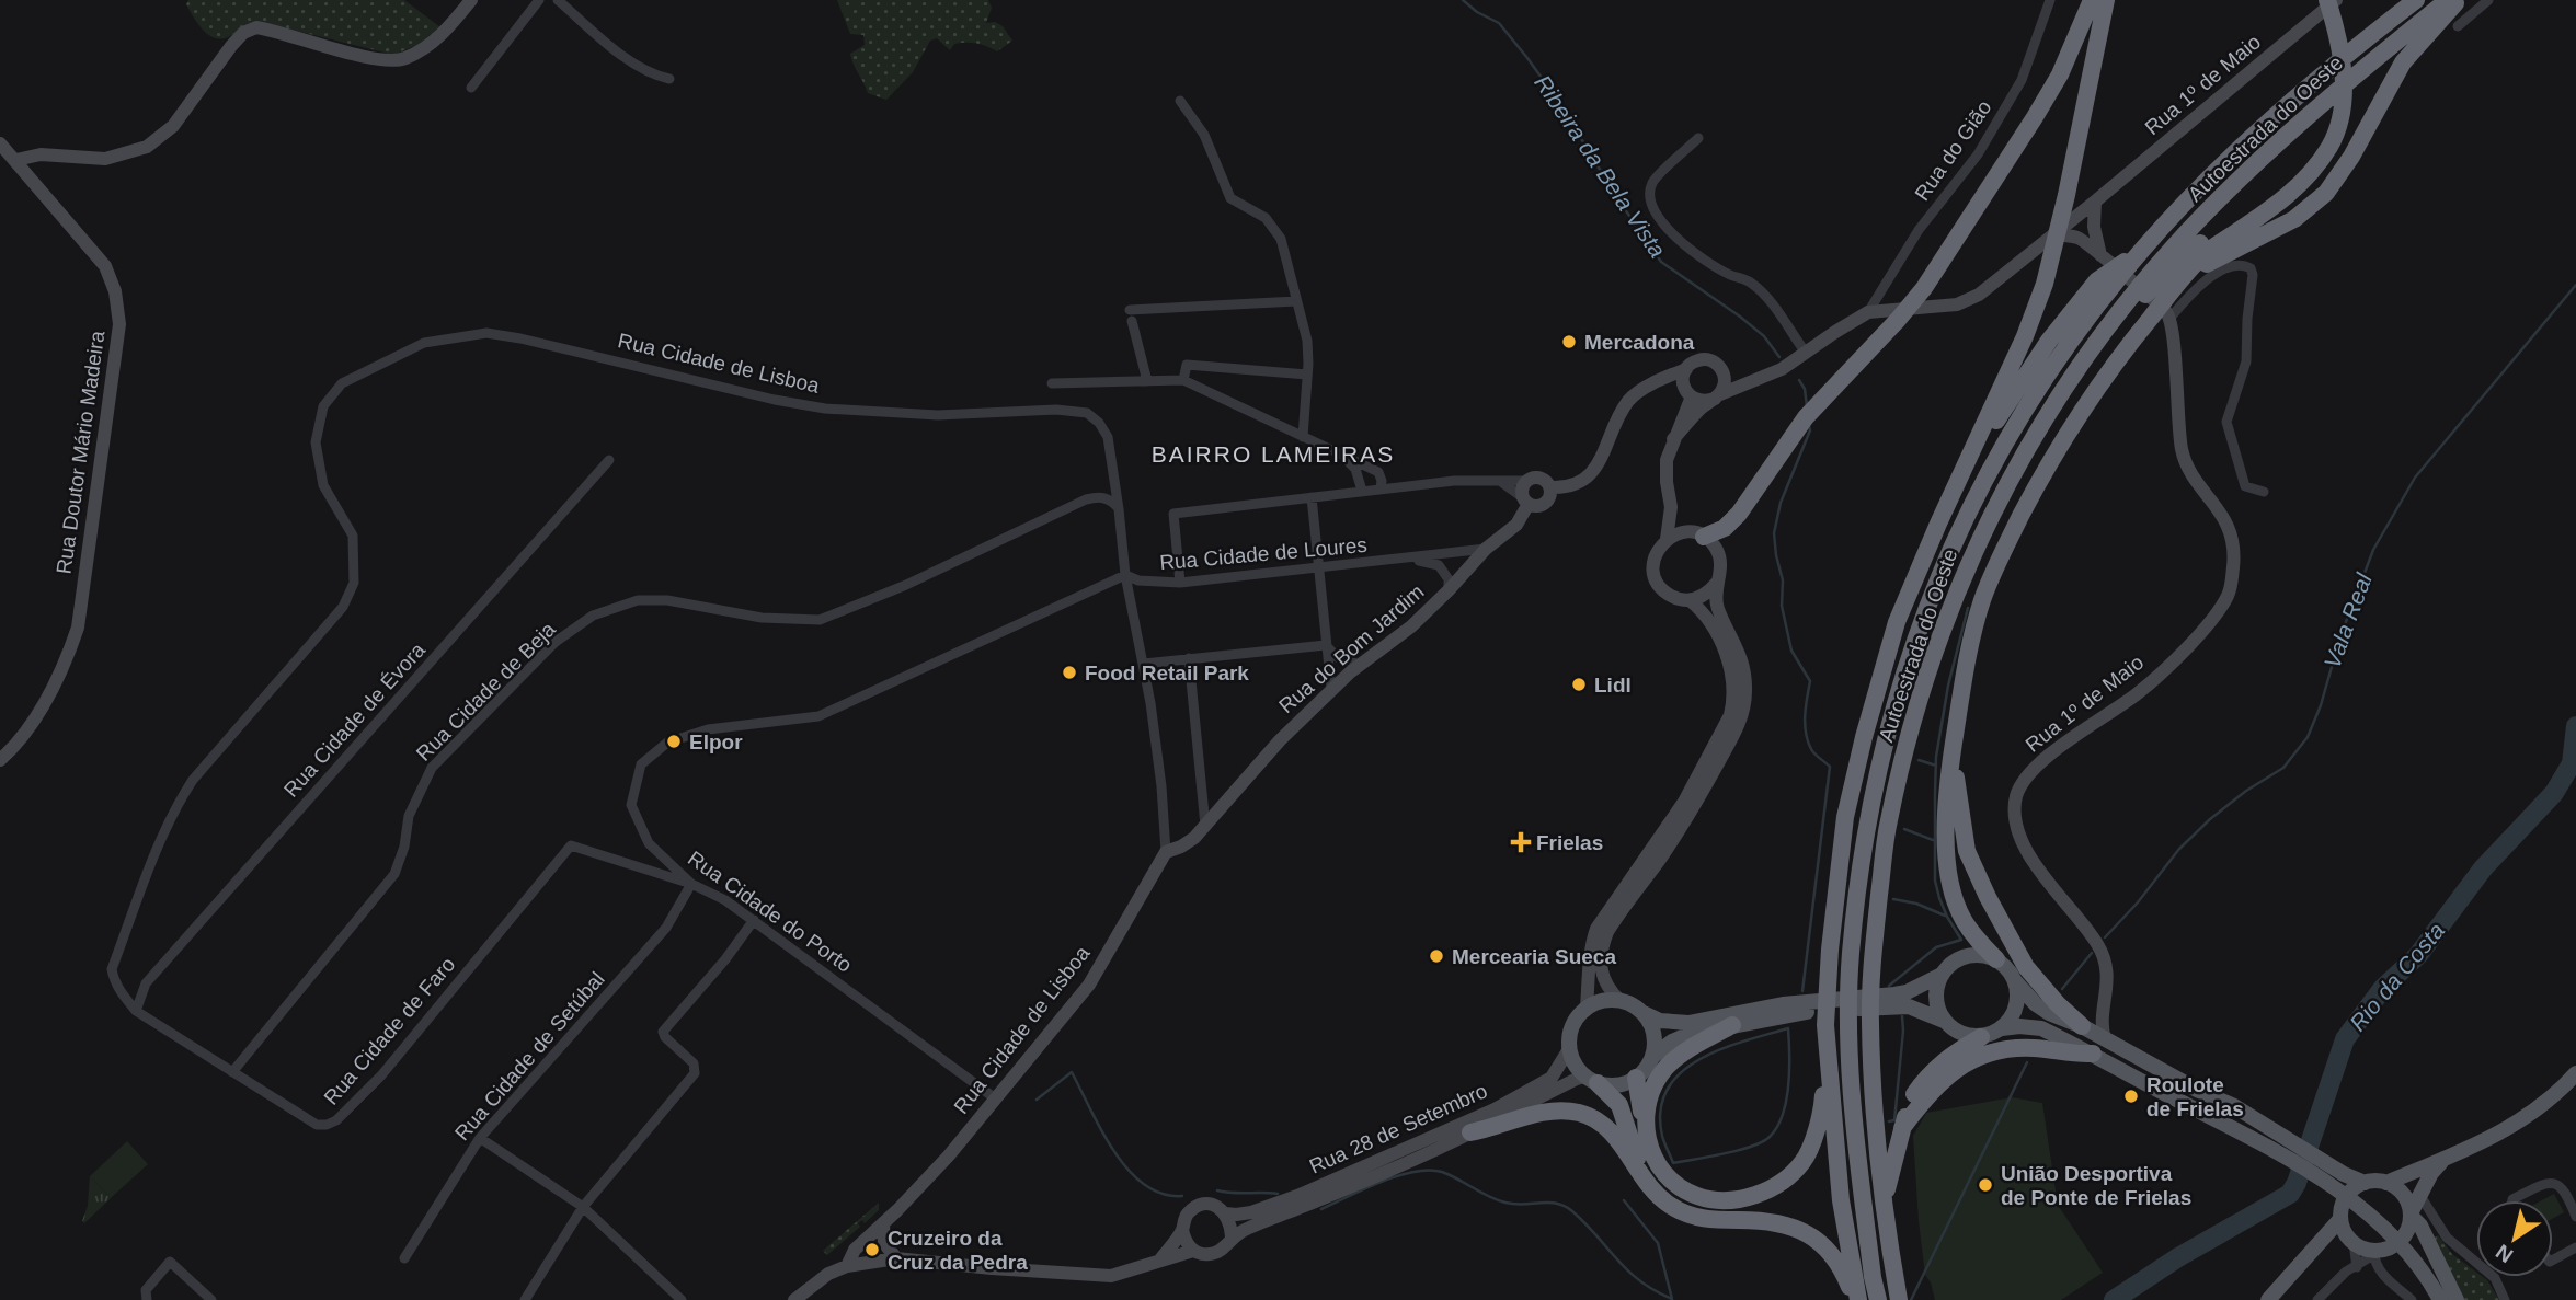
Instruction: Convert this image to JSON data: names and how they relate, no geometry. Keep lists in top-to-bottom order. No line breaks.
{"streets":{"highway":["Autoestrada do Oeste"],"street":["Rua 1º de Maio","Rua do Gião","Rua Cidade de Lisboa","Rua Doutor Mário Madeira","Rua Cidade de Loures","Rua do Bom Jardim","Rua Cidade de Beja","Rua Cidade de Évora","Rua Cidade do Porto","Rua Cidade de Faro","Rua Cidade de Setúbal","Rua 28 de Setembro"]},"crossings":[["Rua Cidade de Lisboa","Rua Cidade de Loures"],["Rua Cidade de Lisboa","Rua do Bom Jardim"],["Rua Cidade de Lisboa","Rua Cidade de Beja"],["Rua Cidade de Lisboa","Rua Cidade do Porto"],["Rua Cidade de Lisboa","Rua Cidade de Faro"],["Rua Cidade de Lisboa","Rua 28 de Setembro"],["Rua Cidade de Loures","Rua do Bom Jardim"],["Rua Cidade de Loures","Rua Cidade do Porto"],["Rua Cidade de Beja","Rua Cidade de Faro"],["Rua Cidade de Évora","Rua Cidade de Faro"],["Rua Cidade do Porto","Rua Cidade de Faro"],["Rua Cidade do Porto","Rua Cidade de Setúbal"],["Rua Cidade de Faro","Rua Cidade de Setúbal"]],"districts":["BAIRRO LAMEIRAS"],"water":["Ribeira da Bela Vista","Vala Real","Rio da Costa"],"places":{"other":["Mercadona","Food Retail Park","Lidl","Elpor","Mercearia Sueca","Roulote de Frielas","União Desportiva de Ponte de Frielas","Cruzeiro da Cruz da Pedra"],"health":["Frielas"]},"north":"bottom left"}
